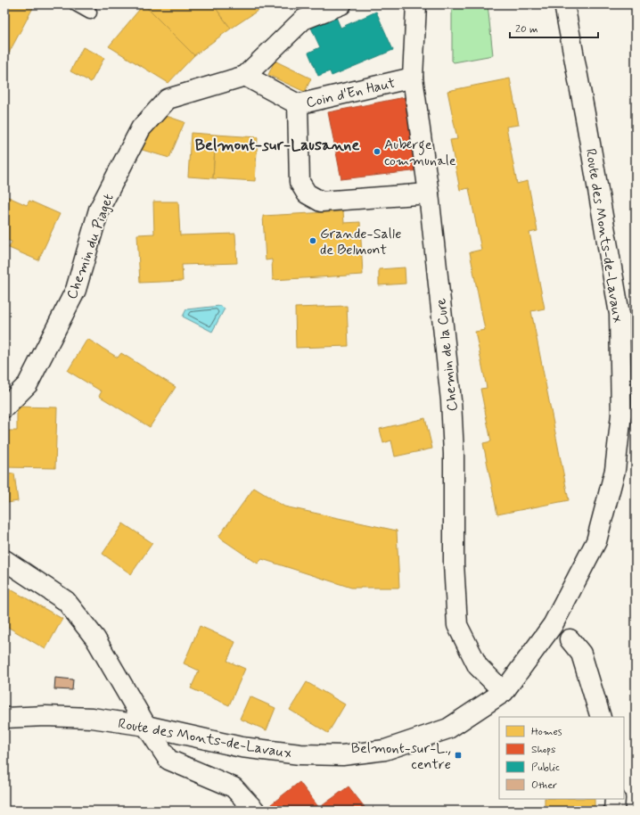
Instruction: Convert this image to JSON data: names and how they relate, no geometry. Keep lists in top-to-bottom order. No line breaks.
{"streets":{"street":["Coin d'En Haut","Route des Monts-de-Lavaux","Chemin du Piaget","Chemin de la Cure"]},"crossings":[["Coin d'En Haut","Chemin du Piaget"],["Coin d'En Haut","Chemin de la Cure"],["Route des Monts-de-Lavaux","Chemin de la Cure"]],"districts":["Belmont-sur-Lausanne"],"places":{"other":["Auberge communale","Grande-Salle de Belmont"],"transit":["Belmont-sur-L., centre"]},"legend":["Homes","Shops","Public","Other"],"scale_bar":"20 m"}
